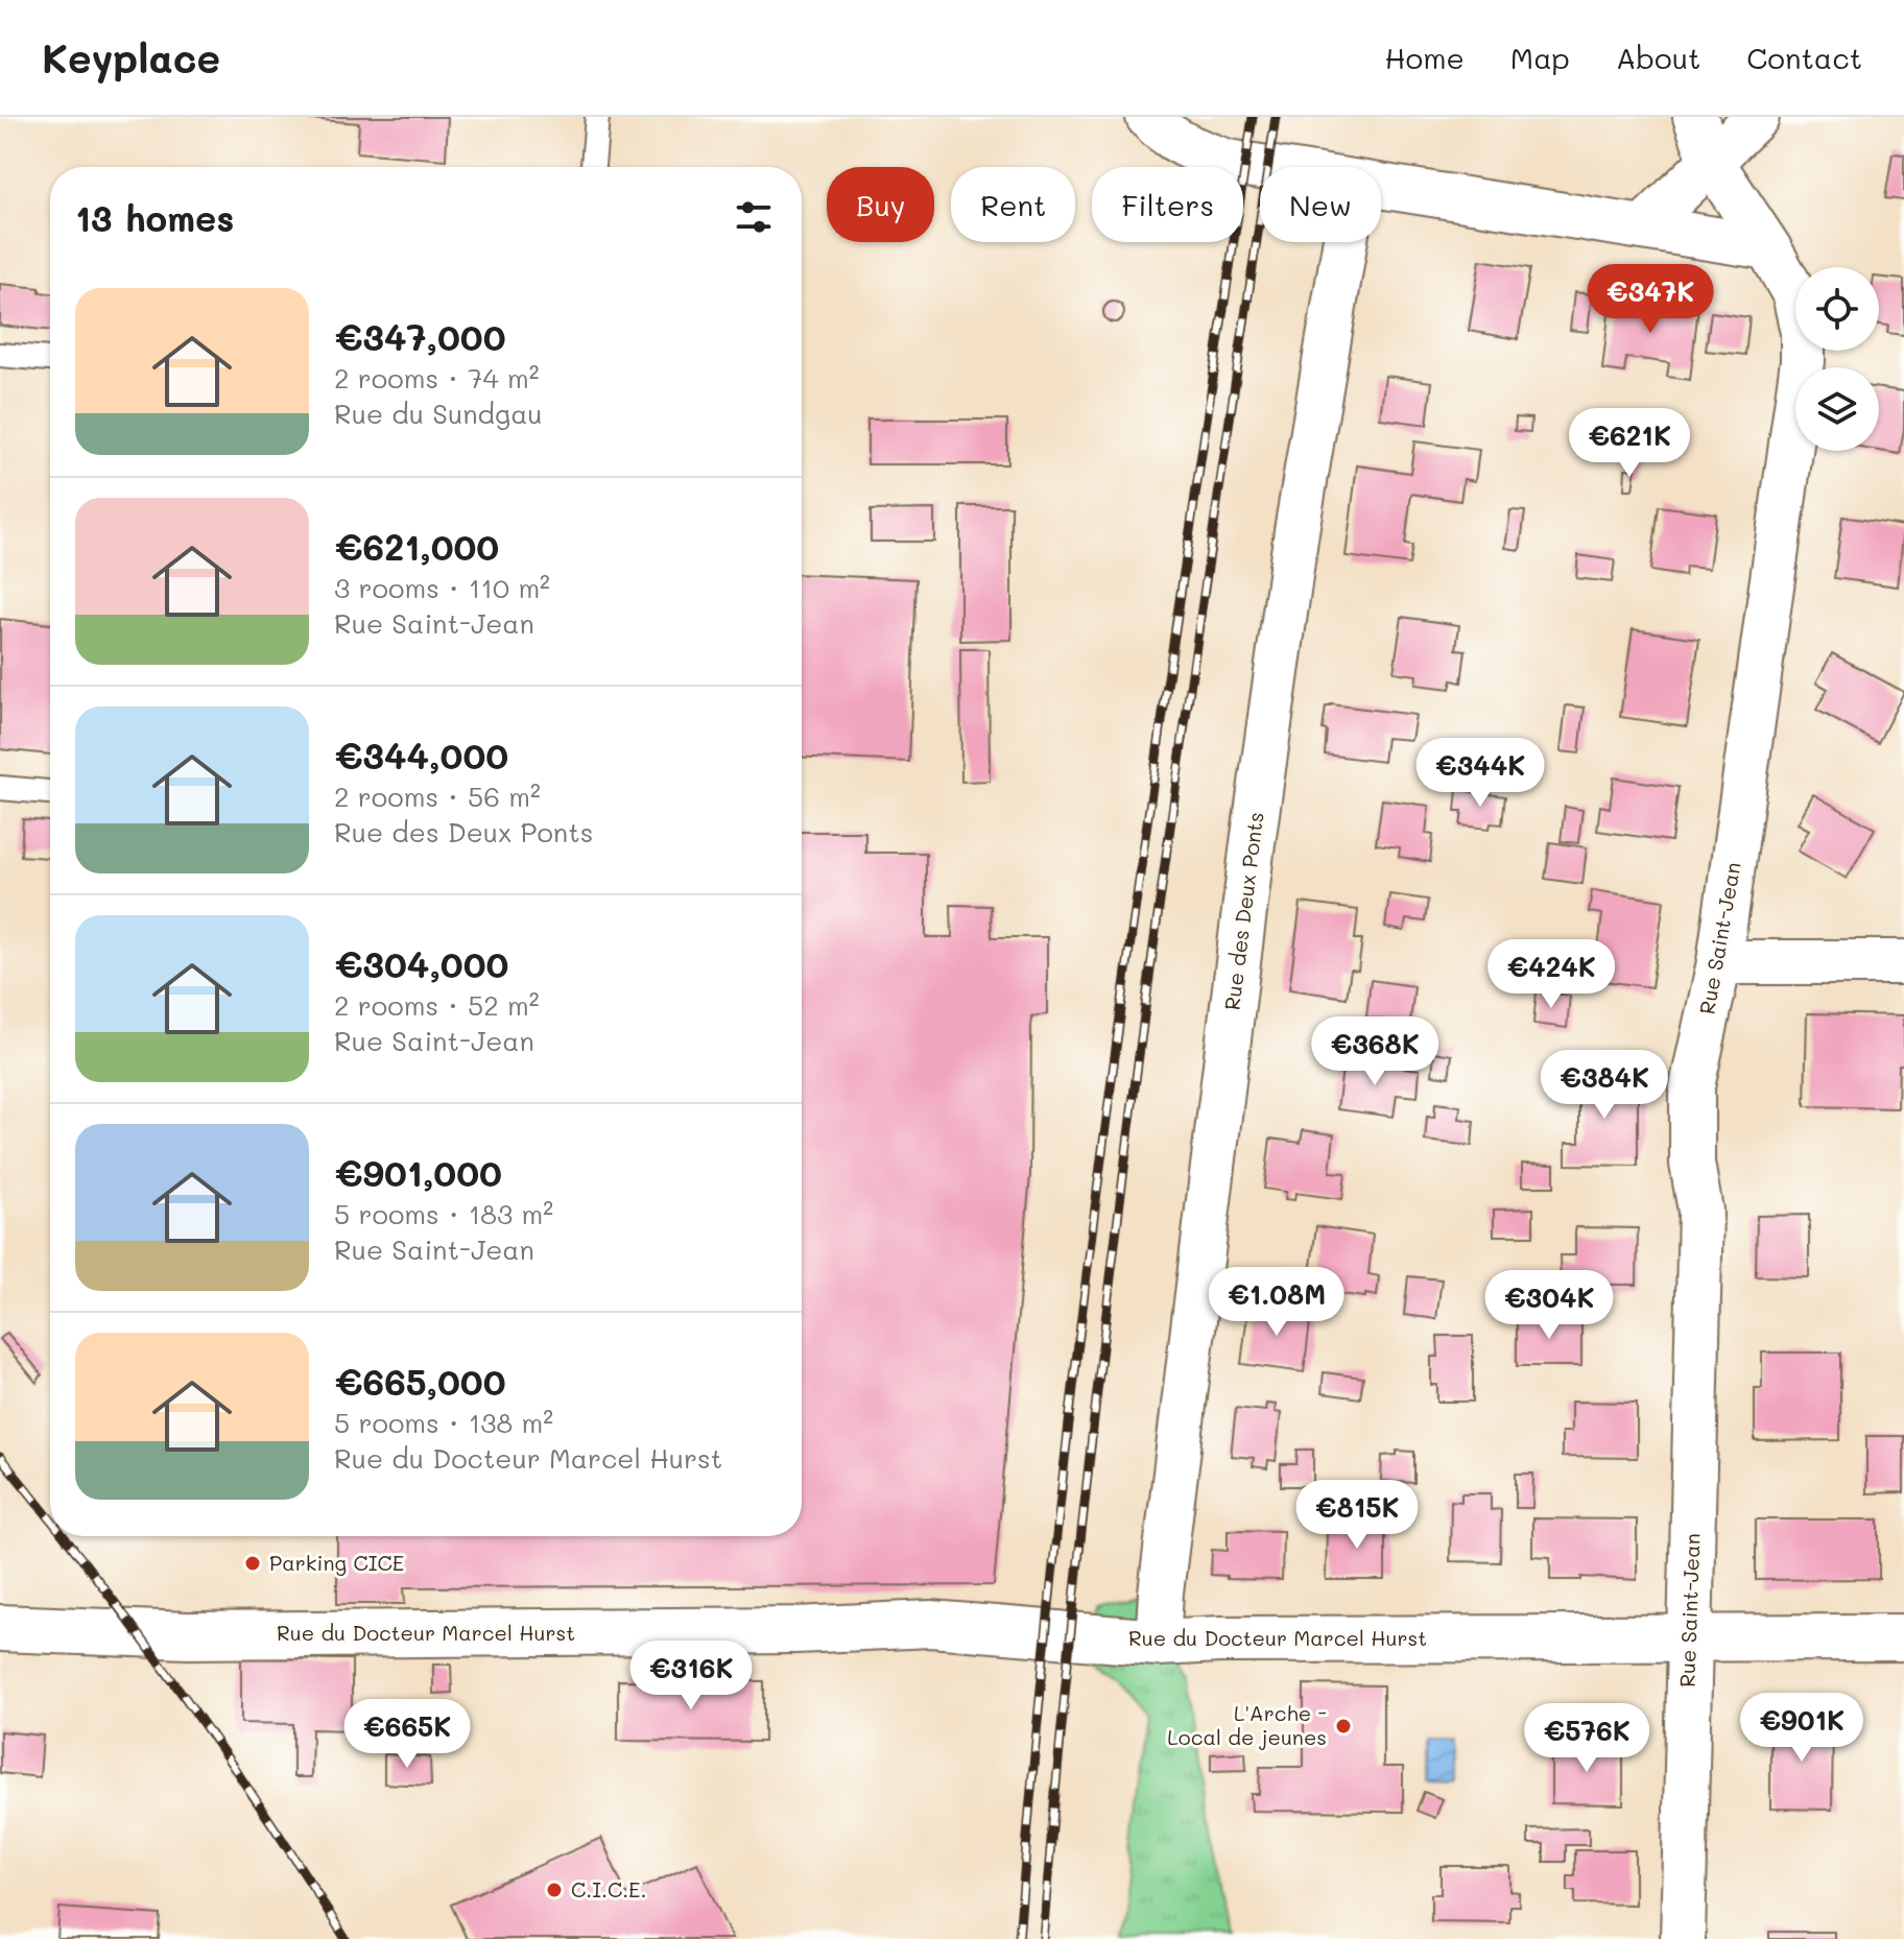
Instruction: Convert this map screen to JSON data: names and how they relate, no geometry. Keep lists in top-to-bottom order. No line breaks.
{"streets":{"street":["Rue des Deux Ponts","Rue Saint-Jean","Rue du Docteur Marcel Hurst"]},"crossings":[["Rue des Deux Ponts","Rue du Docteur Marcel Hurst"],["Rue Saint-Jean","Rue du Docteur Marcel Hurst"]],"places":["Parking CICE","L'Arche - Local de jeunes","C.I.C.E."],"page":{"header":"Keyplace","nav":["Home","Map","About","Contact"],"chip":["Buy","Rent","Filters","New"],"heading":"13 homes","price":["€347K","€621K","€344K","€424K","€368K","€384K","€1.08M","€304K","€815K","€316K","€901K","€665K","€576K"],"list":[{"name":"€347,000","note":"2 rooms · 74 m² · Rue du Sundgau"},{"name":"€621,000","note":"3 rooms · 110 m² · Rue Saint-Jean"},{"name":"€344,000","note":"2 rooms · 56 m² · Rue des Deux Ponts"},{"name":"€304,000","note":"2 rooms · 52 m² · Rue Saint-Jean"},{"name":"€901,000","note":"5 rooms · 183 m² · Rue Saint-Jean"},{"name":"€665,000","note":"5 rooms · 138 m² · Rue du Docteur Marcel Hurst"}]}}
